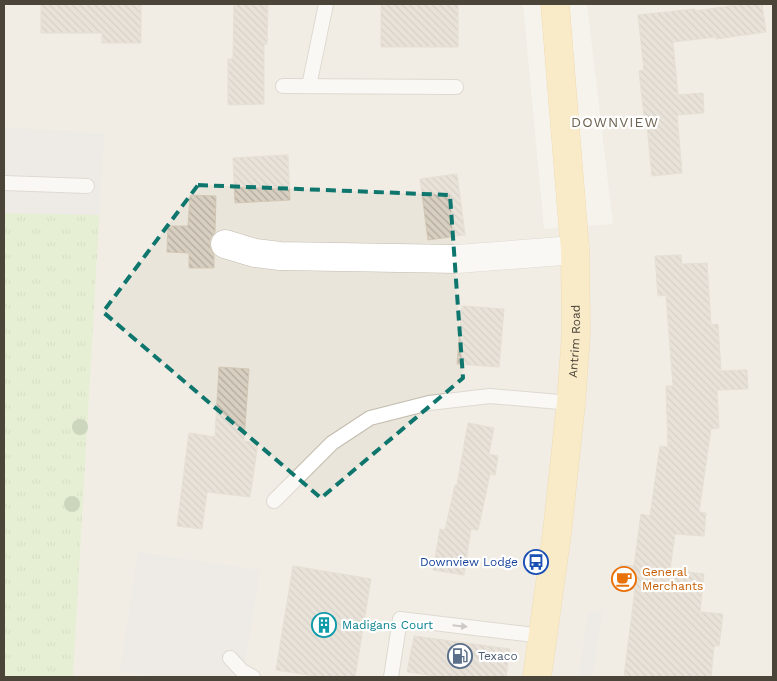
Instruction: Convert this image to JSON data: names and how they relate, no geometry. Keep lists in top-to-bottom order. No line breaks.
{"streets":{"main road":["Antrim Road"]},"districts":["DOWNVIEW"],"places":{"bus stop":["Downview Lodge"],"cafe":["General Merchants"],"building":["Madigans Court"],"fuel station":["Texaco"]}}
